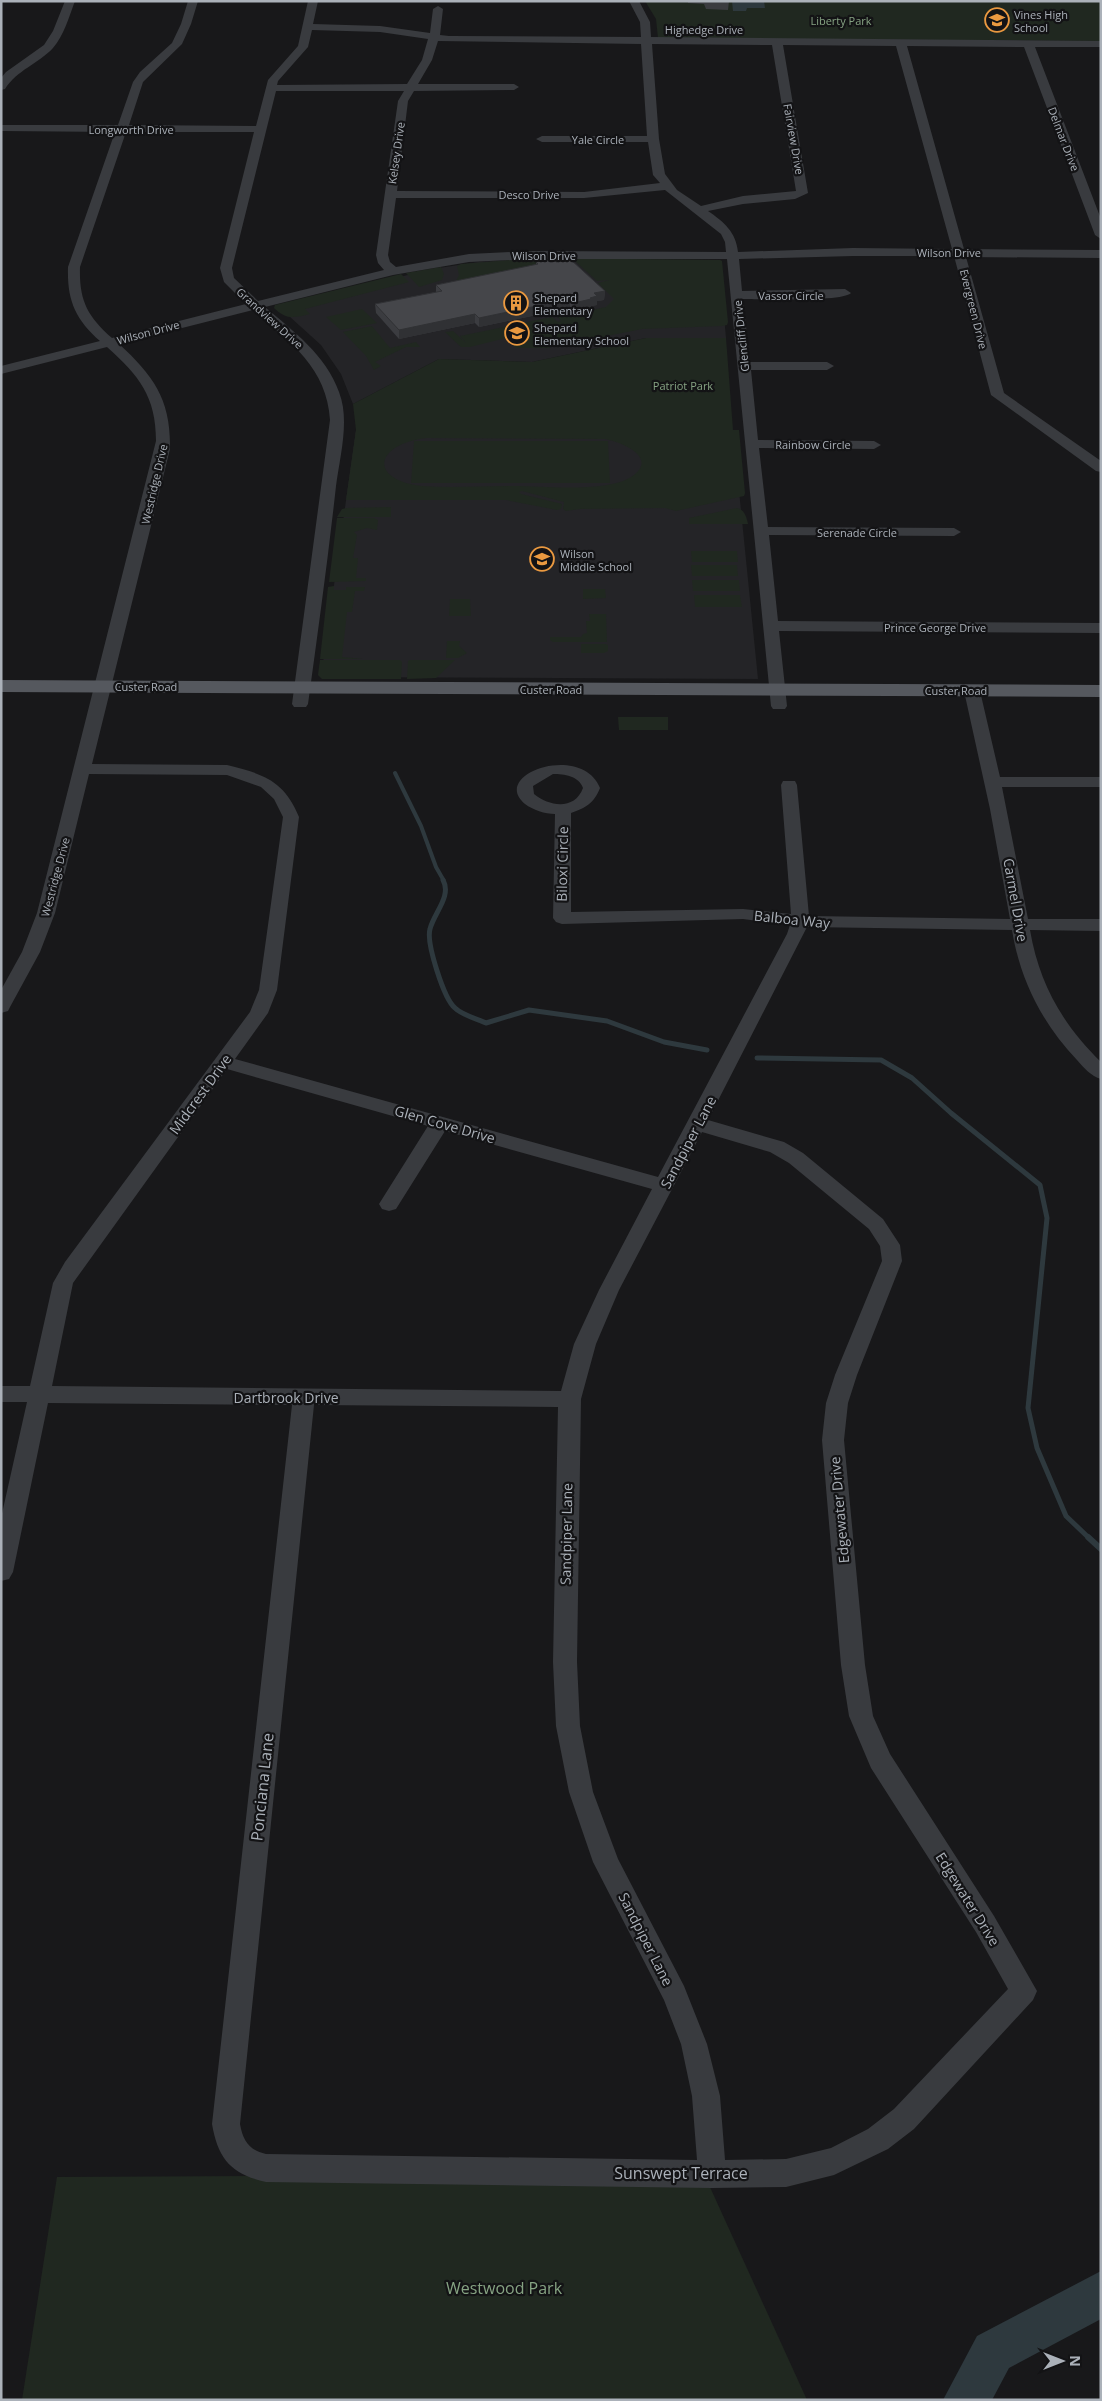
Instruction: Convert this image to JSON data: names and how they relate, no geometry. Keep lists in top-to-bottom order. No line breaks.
{"streets":{"main road":["Custer Road"],"street":["Highedge Drive","Longworth Drive","Yale Circle","Fairview Drive","Delmar Drive","Kelsey Drive","Desco Drive","Wilson Drive","Vassor Circle","Evergreen Drive","Grandview Drive","Glencliff Drive","Rainbow Circle","Westridge Drive","Serenade Circle","Prince George Drive","Biloxi Circle","Carmel Drive","Balboa Way","Midcrest Drive","Glen Cove Drive","Sandpiper Lane","Dartbrook Drive","Edgewater Drive","Ponciana Lane","Sunswept Terrace"]},"crossings":[["Highedge Drive","Fairview Drive"],["Highedge Drive","Delmar Drive"],["Highedge Drive","Kelsey Drive"],["Highedge Drive","Evergreen Drive"],["Highedge Drive","Grandview Drive"],["Longworth Drive","Grandview Drive"],["Longworth Drive","Westridge Drive"],["Fairview Drive","Glencliff Drive"],["Kelsey Drive","Desco Drive"],["Kelsey Drive","Wilson Drive"],["Desco Drive","Glencliff Drive"],["Wilson Drive","Evergreen Drive"],["Wilson Drive","Grandview Drive"],["Wilson Drive","Glencliff Drive"],["Wilson Drive","Westridge Drive"],["Vassor Circle","Glencliff Drive"],["Grandview Drive","Custer Road"],["Glencliff Drive","Rainbow Circle"],["Glencliff Drive","Serenade Circle"],["Glencliff Drive","Prince George Drive"],["Glencliff Drive","Custer Road"],["Westridge Drive","Custer Road"],["Westridge Drive","Midcrest Drive"],["Custer Road","Carmel Drive"],["Biloxi Circle","Balboa Way"],["Carmel Drive","Balboa Way"],["Balboa Way","Sandpiper Lane"],["Midcrest Drive","Glen Cove Drive"],["Midcrest Drive","Dartbrook Drive"],["Glen Cove Drive","Sandpiper Lane"],["Sandpiper Lane","Dartbrook Drive"],["Sandpiper Lane","Edgewater Drive"],["Sandpiper Lane","Sunswept Terrace"],["Dartbrook Drive","Ponciana Lane"],["Edgewater Drive","Sunswept Terrace"],["Ponciana Lane","Sunswept Terrace"]],"parks":["Liberty Park","Patriot Park","Westwood Park"],"places":{"school or university":["Vines High School","Shepard Elementary School","Wilson Middle School"],"building":["Shepard Elementary"]},"north":"right"}
